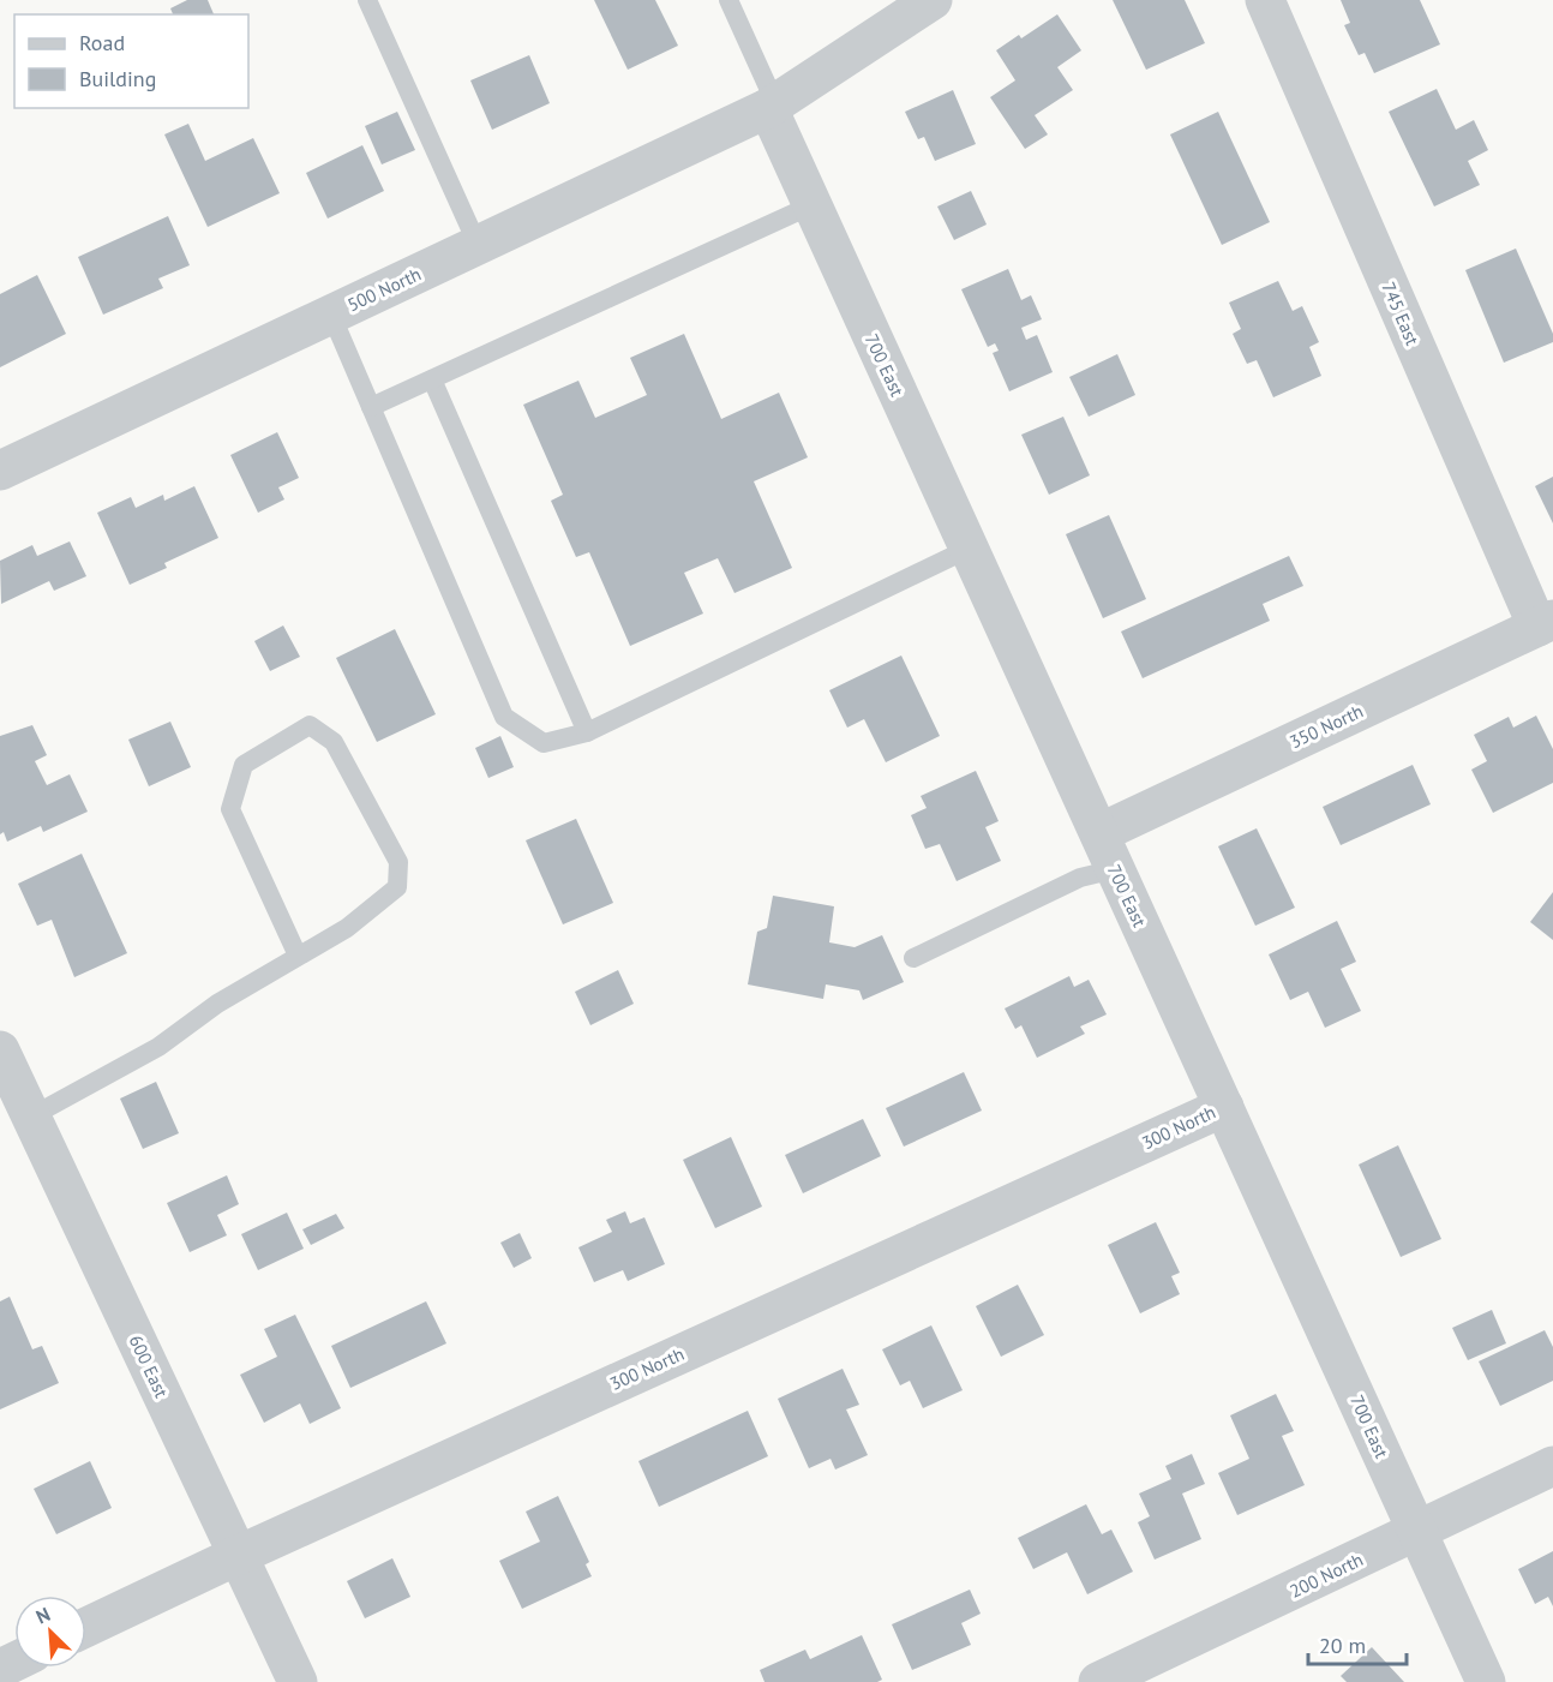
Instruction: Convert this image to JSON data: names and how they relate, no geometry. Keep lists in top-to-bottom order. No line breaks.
{"streets":{"street":["500 North","745 East","700 East","350 North","300 North","600 East","200 North"]},"crossings":[["500 North","700 East"],["745 East","350 North"],["700 East","350 North"],["700 East","300 North"],["700 East","200 North"],["300 North","600 East"]],"legend":["Road","Building"],"scale_bar":"20 m","north":"top left"}
